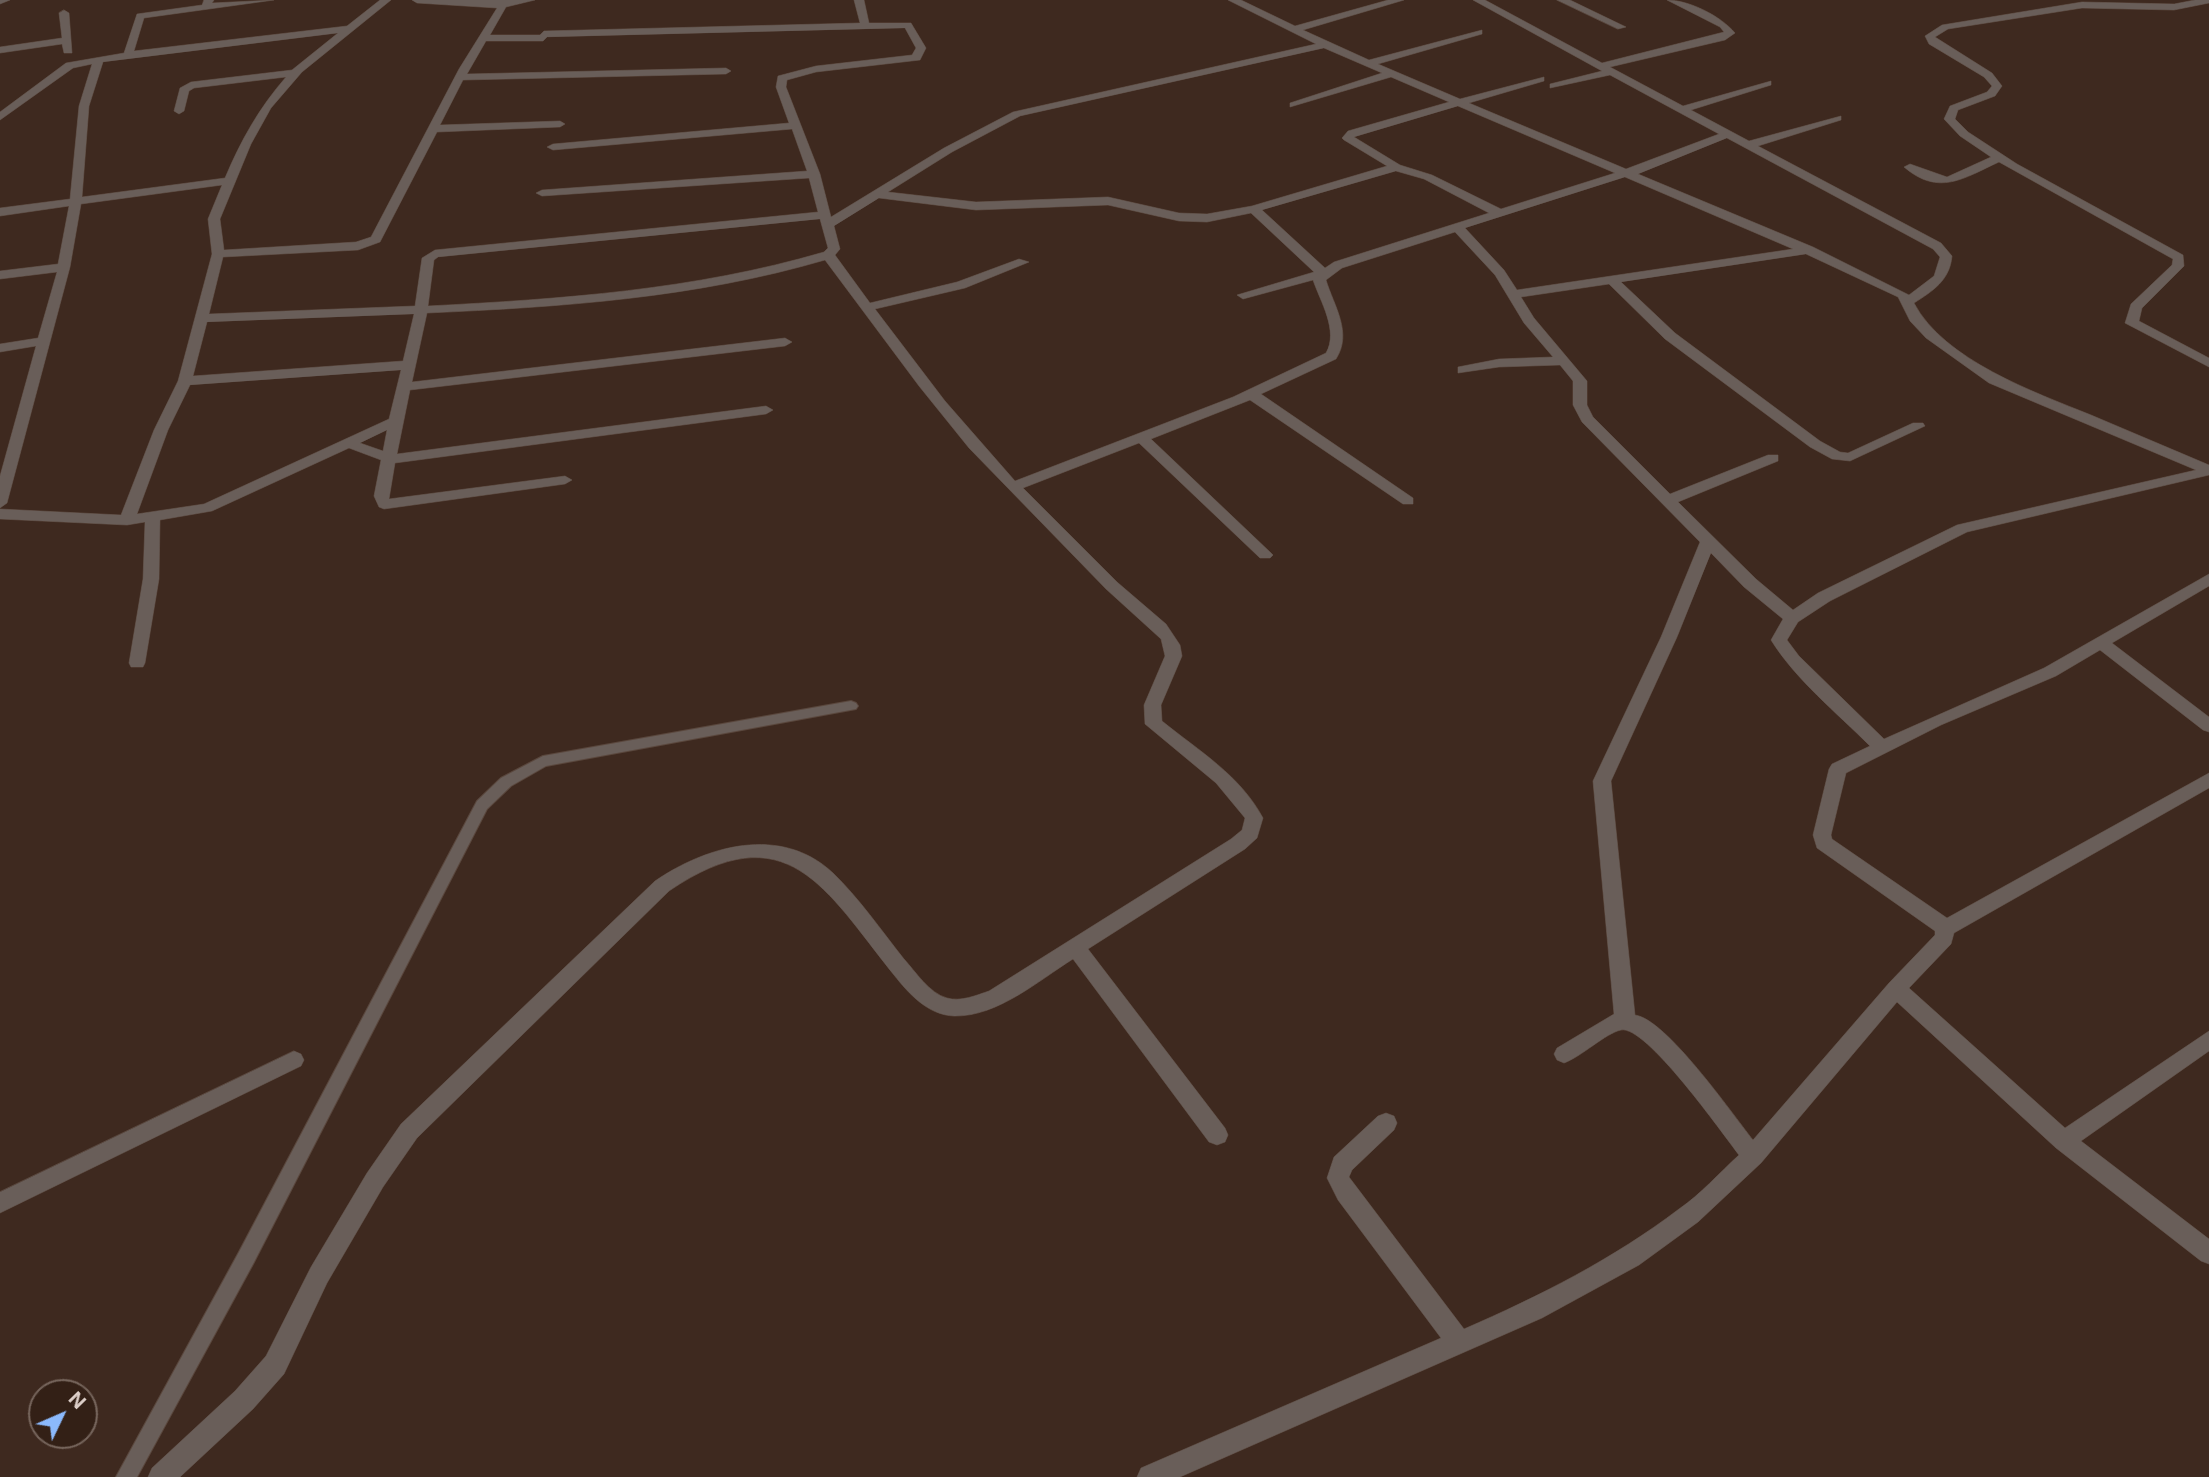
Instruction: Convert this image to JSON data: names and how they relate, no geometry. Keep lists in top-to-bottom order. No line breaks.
{"north":"top right"}
